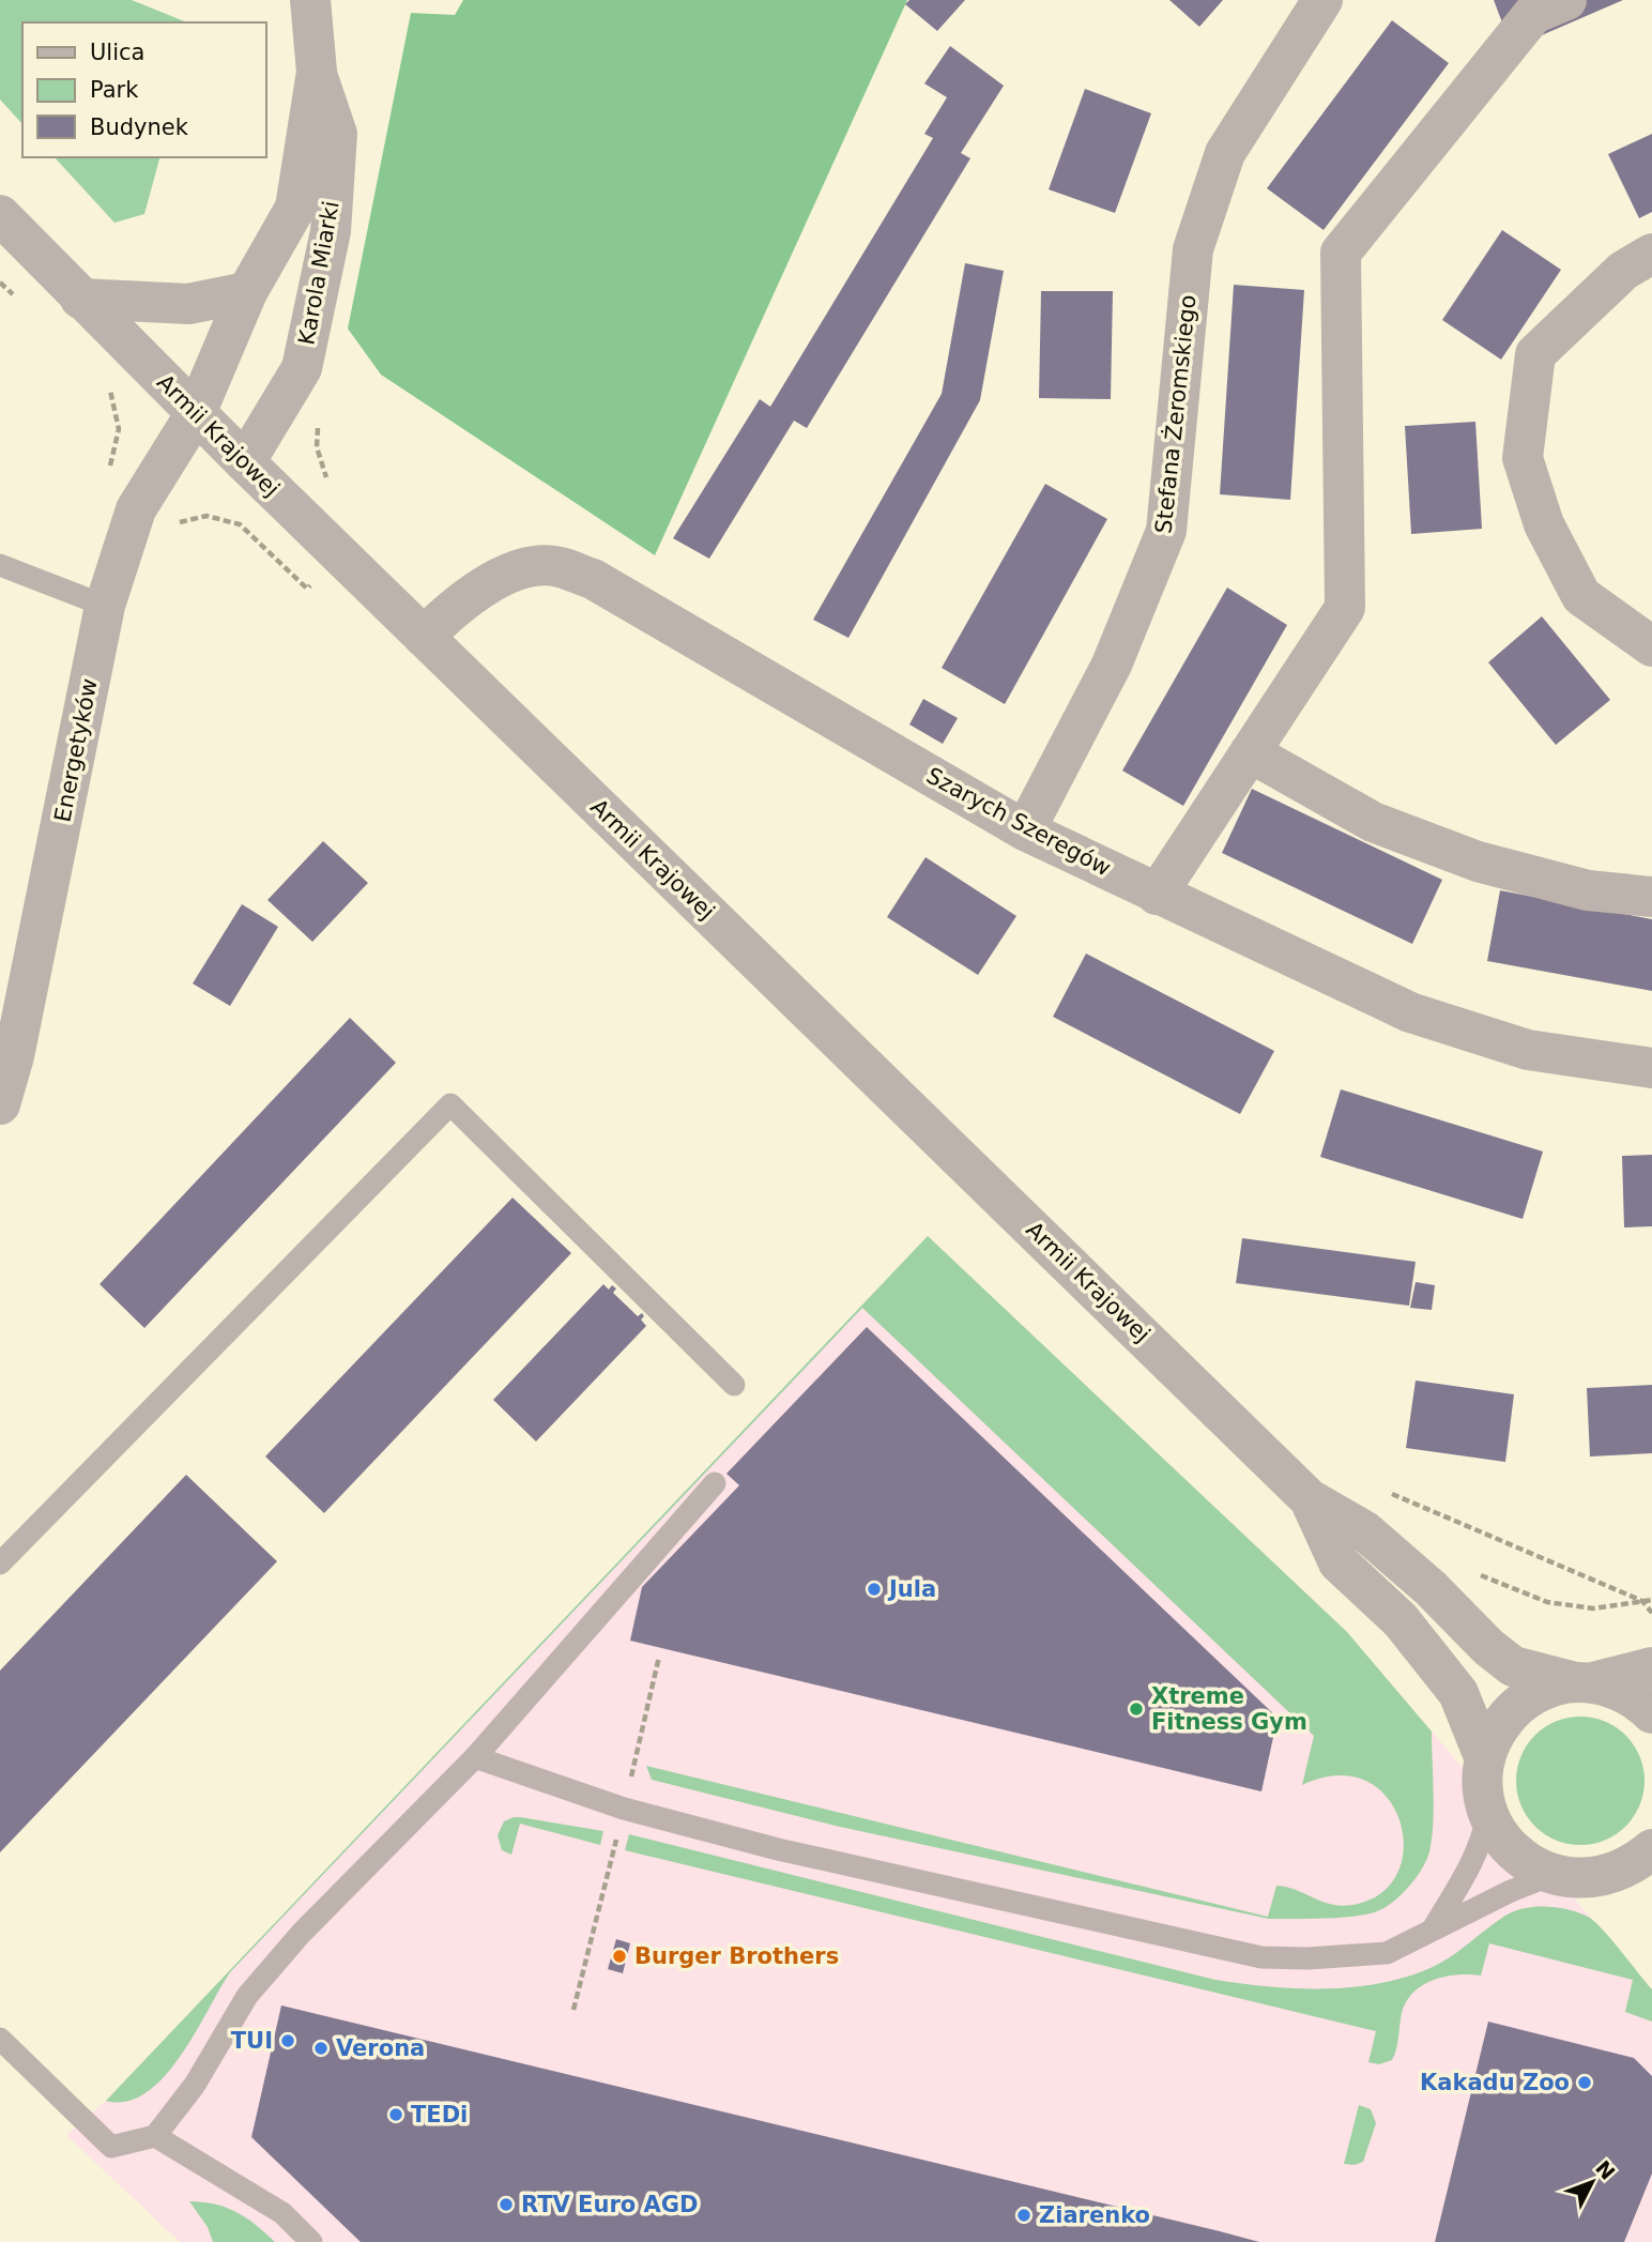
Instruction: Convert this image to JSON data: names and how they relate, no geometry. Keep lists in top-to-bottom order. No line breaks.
{"streets":{"street":["Karola Miarki","Stefana Żeromskiego","Armii Krajowej","Energetyków","Szarych Szeregów"]},"crossings":[["Karola Miarki","Armii Krajowej"],["Karola Miarki","Energetyków"],["Stefana Żeromskiego","Szarych Szeregów"],["Armii Krajowej","Energetyków"],["Armii Krajowej","Szarych Szeregów"]],"places":["Jula","Xtreme Fitness Gym","Burger Brothers","TUI","Verona","Kakadu Zoo","TEDi","RTV Euro AGD","Ziarenko"],"legend":["Ulica","Park","Budynek"],"north":"top right"}
